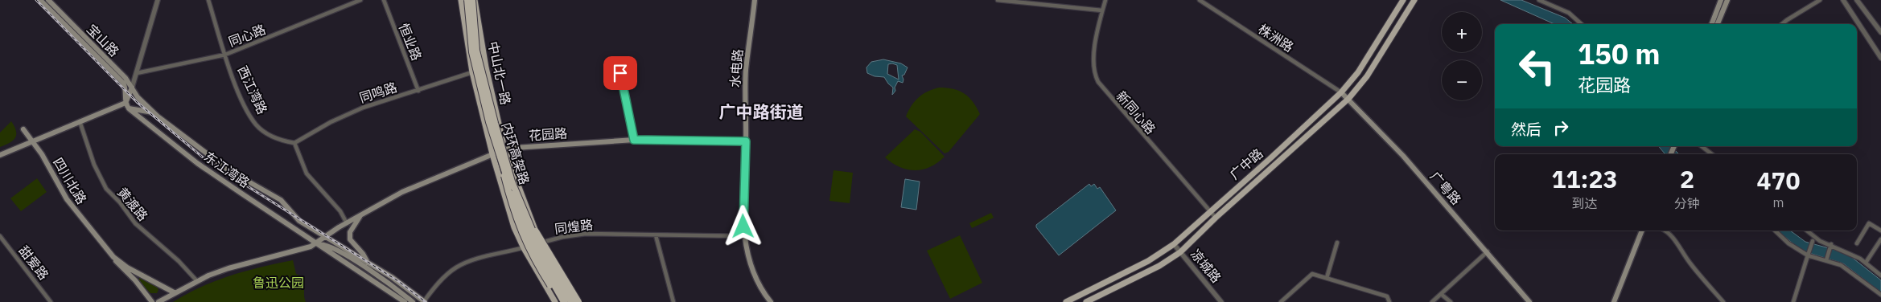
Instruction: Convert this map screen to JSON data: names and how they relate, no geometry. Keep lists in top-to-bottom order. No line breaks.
{"streets":{"highway":["内环高架路"],"main road":["宝山路","水电路","中山北一路","花园路","广中路","东江湾路","四川北路","广粤路"],"street":["同心路","株洲路","恒业路","西江湾路","同鸣路","新同心路","黄渡路","同煌路","甜爱路","凉城路"]},"crossings":[["同心路","西江湾路"],["株洲路","广中路"],["株洲路","广粤路"],["宝山路","东江湾路"],["恒业路","同鸣路"],["水电路","花园路"],["水电路","同煌路"],["中山北一路","同鸣路"],["中山北一路","花园路"],["中山北一路","同煌路"],["西江湾路","同鸣路"],["新同心路","广中路"],["花园路","东江湾路"],["广中路","广粤路"],["广中路","凉城路"]],"districts":["广中路街道"],"parks":["鲁迅公园"],"page":{"map_buttons":["+","−"],"turn":["150 m","花园路"],"then":"然后","eta":["11:23","到达","2","分钟","470","m"]}}
